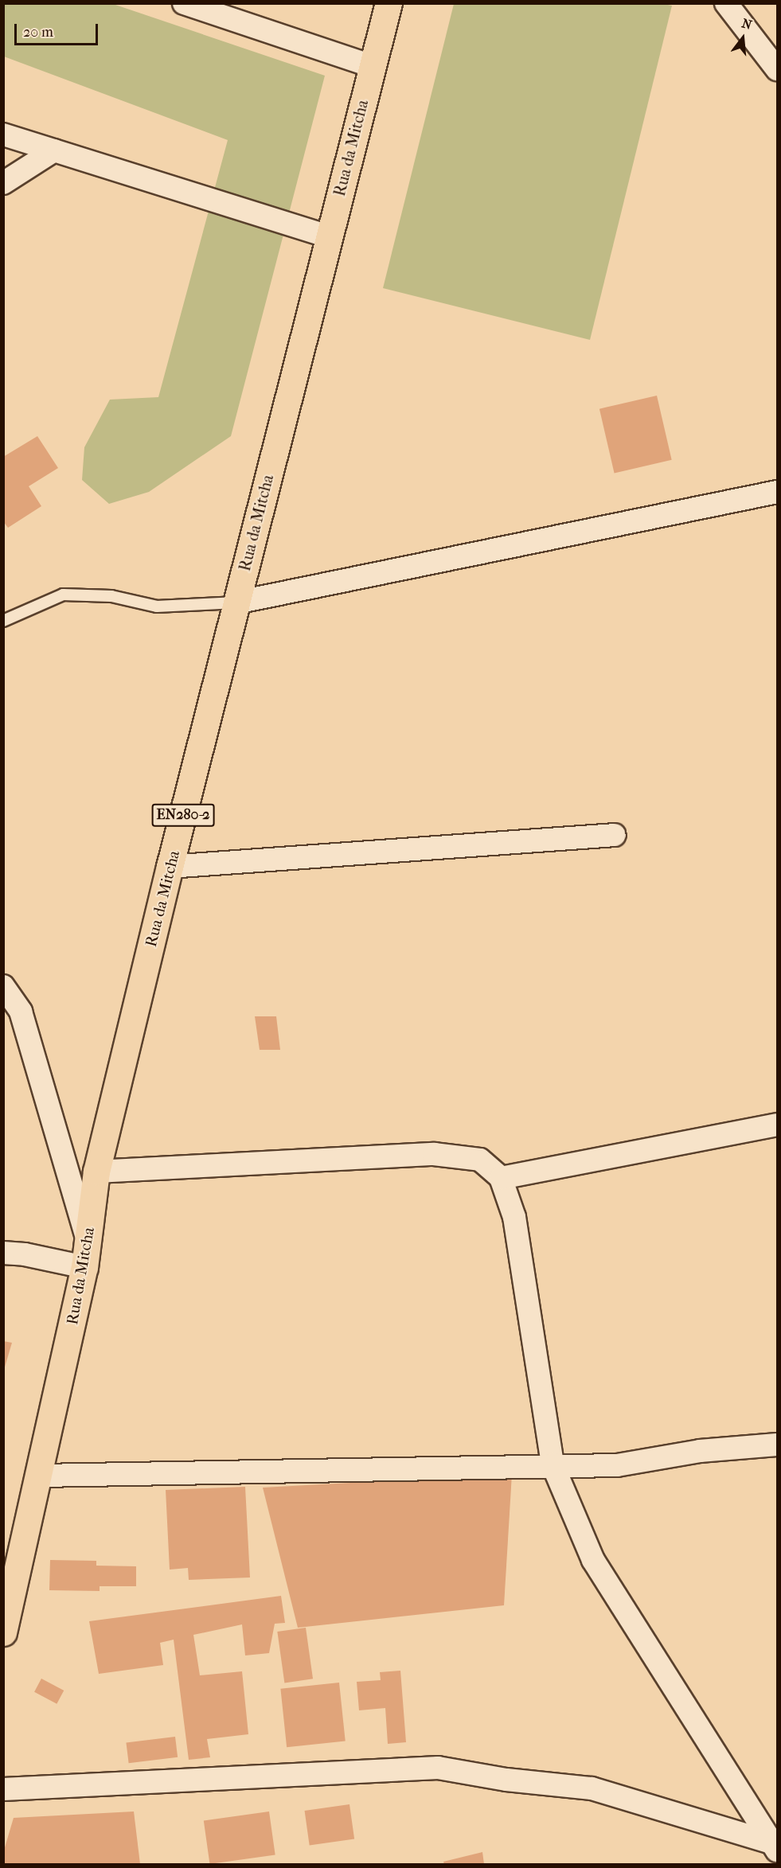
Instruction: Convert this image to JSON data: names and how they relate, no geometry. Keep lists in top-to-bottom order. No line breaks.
{"streets":{"main road":["Rua da Mitcha","EN280-2"]},"scale_bar":"20 m","north":"top"}
